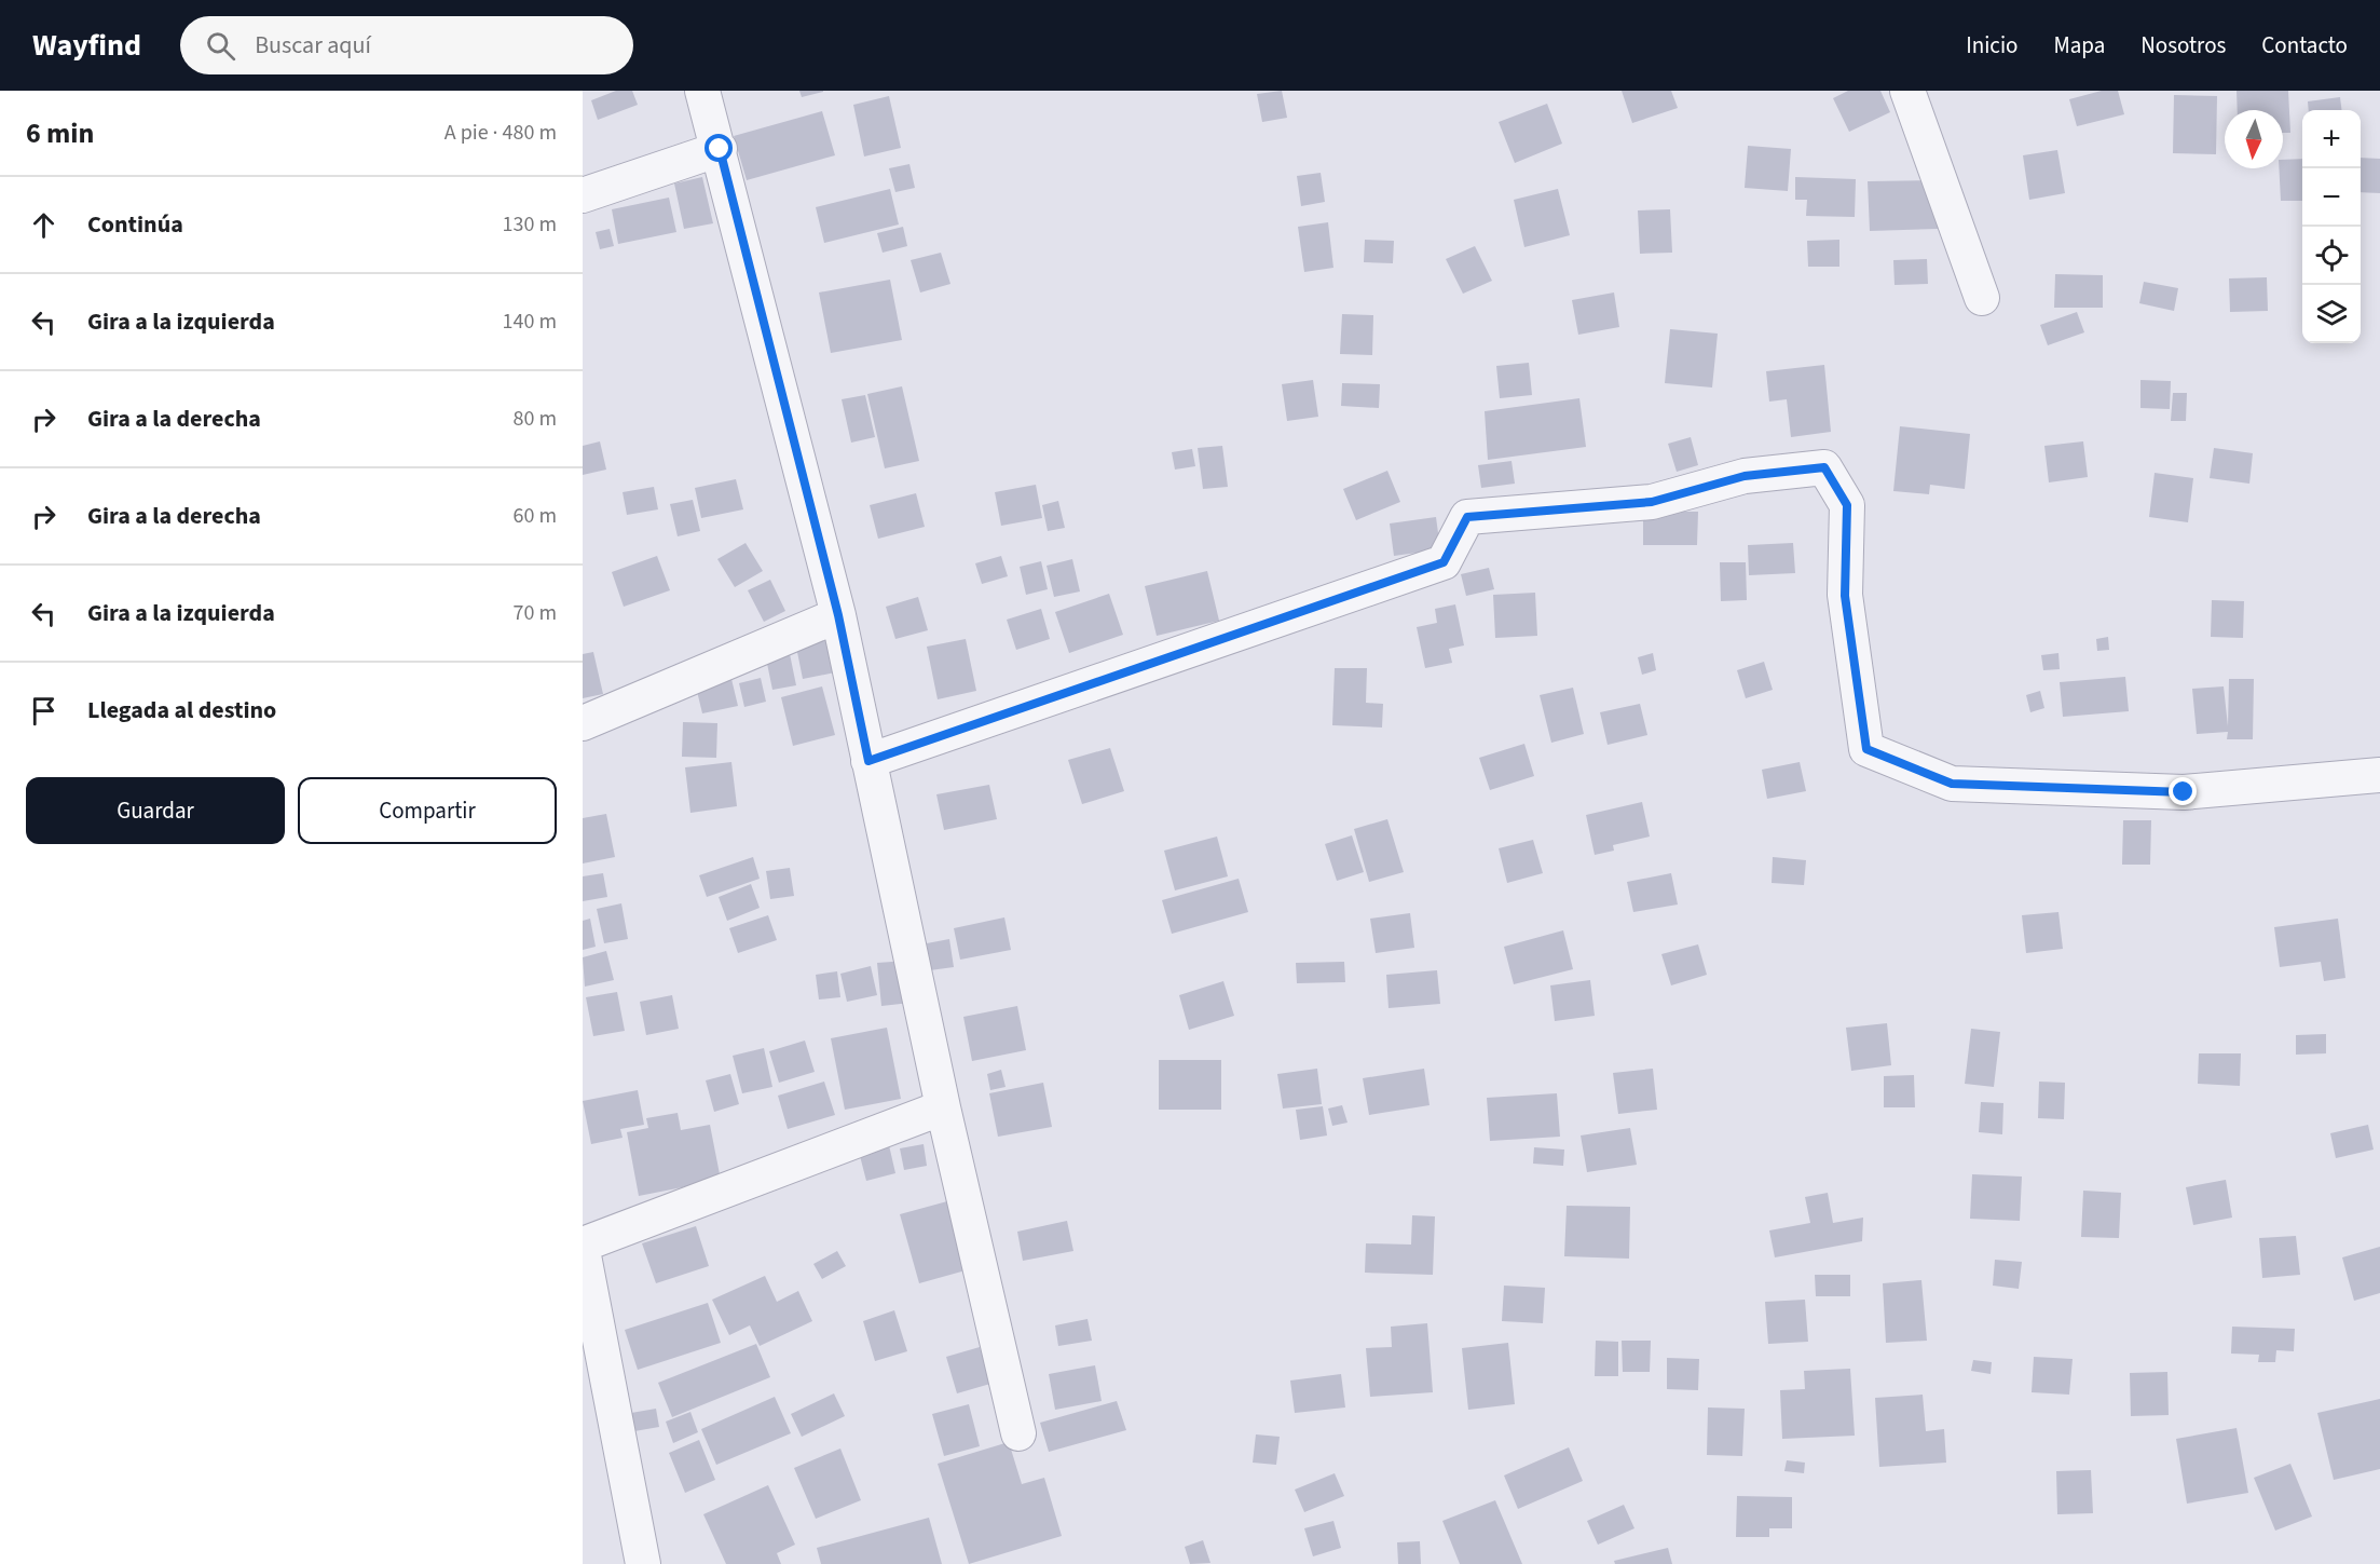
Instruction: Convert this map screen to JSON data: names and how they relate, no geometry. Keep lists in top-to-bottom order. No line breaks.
{"north":"bottom","page":{"header":"Wayfind","search":"Buscar aquí","nav":["Inicio","Mapa","Nosotros","Contacto"],"heading":["6 min","A pie · 480 m"],"map_buttons":["+","−"],"list":[["Continúa","130 m"],["Gira a la izquierda","140 m"],["Gira a la derecha","80 m"],["Gira a la derecha","60 m"],["Gira a la izquierda","70 m"],"Llegada al destino"],"buttons":["Guardar","Compartir"]}}
